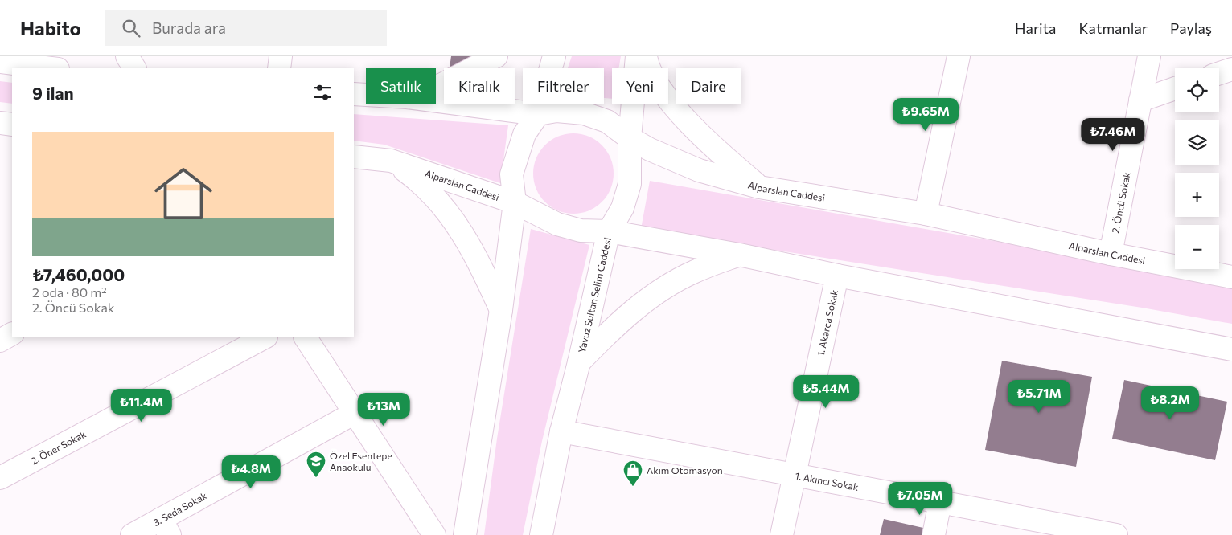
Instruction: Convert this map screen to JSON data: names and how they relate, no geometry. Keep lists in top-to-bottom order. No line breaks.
{"streets":{"main road":["Alparslan Caddesi","2. Öncü Sokak","Yavuz Sultan Selim Caddesi","1. Akarca Sokak","2. Öner Sokak","1. Akıncı Sokak","3. Seda Sokak"]},"crossings":[["Alparslan Caddesi","2. Öncü Sokak"],["Alparslan Caddesi","Yavuz Sultan Selim Caddesi"],["Alparslan Caddesi","1. Akarca Sokak"],["Yavuz Sultan Selim Caddesi","1. Akıncı Sokak"],["1. Akarca Sokak","1. Akıncı Sokak"]],"places":{"school or university":["Özel Esentepe Anaokulu"],"shop":["Akım Otomasyon"]},"page":{"header":"Habito","search":"Burada ara","nav":["Harita","Katmanlar","Paylaş"],"map_buttons":["+","−"],"chip":["Satılık","Kiralık","Filtreler","Yeni","Daire"],"heading":"9 ilan","price":["₺9.65M","₺7.46M","₺5.44M","₺5.71M","₺8.2M","₺11.4M","₺13M","₺4.8M","₺7.05M"],"list":[{"name":"₺7,460,000","note":"2 oda · 80 m² · 2. Öncü Sokak"}]}}
